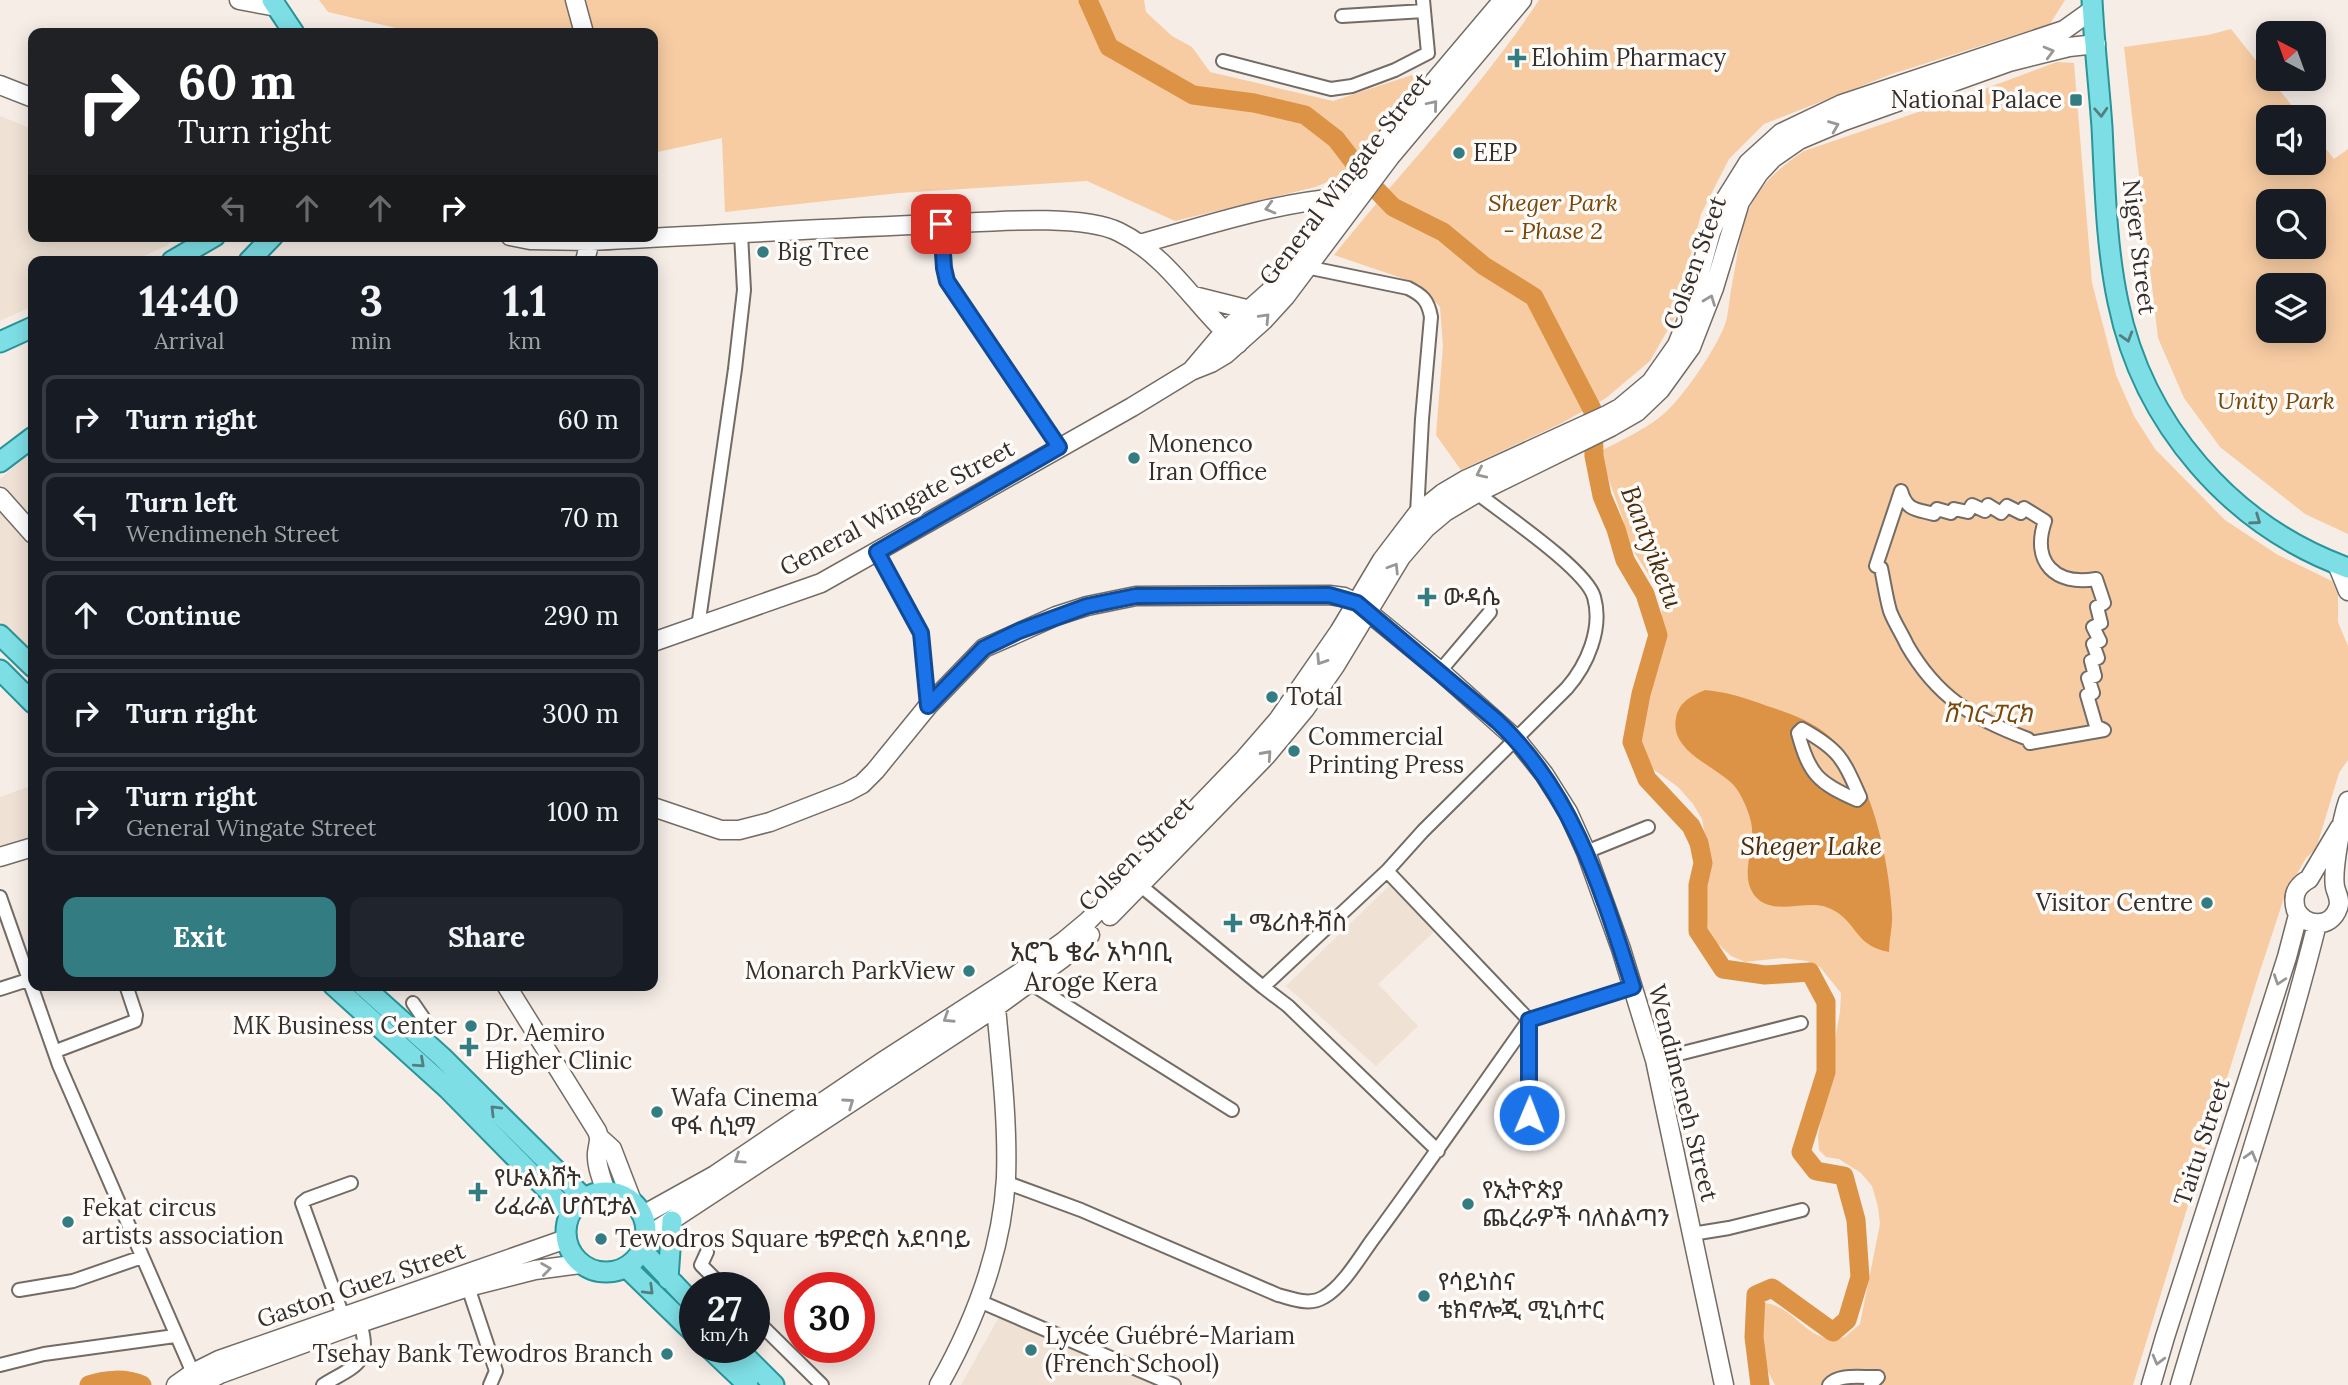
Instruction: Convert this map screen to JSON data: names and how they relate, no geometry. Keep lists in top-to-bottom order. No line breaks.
{"streets":{"main road":["General Wingate Street","Niger Street","Colsen Steet","Colsen Street","Wendimeneh Street","Taitu Street","Gaston Guez Street"]},"crossings":[["Niger Street","Colsen Steet"],["Colsen Steet","Colsen Street"],["Colsen Street","Wendimeneh Street"],["Colsen Street","Gaston Guez Street"]],"one_way":["Niger Street"],"districts":["አሮጌ ቄራ አካባቢ Aroge Kera"],"water":["Bantyiketu","Sheger Lake"],"parks":["Sheger Park - Phase 2","Unity Park","ሸገር ፓርክ"],"places":{"health":["Elohim Pharmacy","ውዳሴ","ሜሪስቶቭስ","Dr. Aemiro Higher Clinic","የሁልእሸት ሪፈራል ሆስፒታል"],"transit":["National Palace"],"other":["EEP","Big Tree","Monenco Iran Office","Total","Commercial Printing Press","Visitor Centre","Monarch ParkView","MK Business Center","Wafa Cinema ዋፋ ሲኒማ","የኢትዮጵያ ጨረራዎች ባለስልጣን","Fekat circus artists association","Tewodros Square ቴዎድሮስ አደባባይ","የሳይነስና ቴክኖሎጂ ሚኒስተር","Lycée Guébré-Mariam (French School)","Tsehay Bank Tewodros Branch"]},"north":"top left","page":{"turn":["60 m","Turn right"],"eta":["14:40","Arrival","3","min","1.1","km"],"list":[{"name":"Turn right","value":"60 m"},{"name":"Turn left","note":"Wendimeneh Street","value":"70 m"},{"name":"Continue","value":"290 m"},{"name":"Turn right","value":"300 m"},{"name":"Turn right","note":"General Wingate Street","value":"100 m"}],"buttons":["Exit","Share"],"speed":"27 km/h","limit":"30"}}
